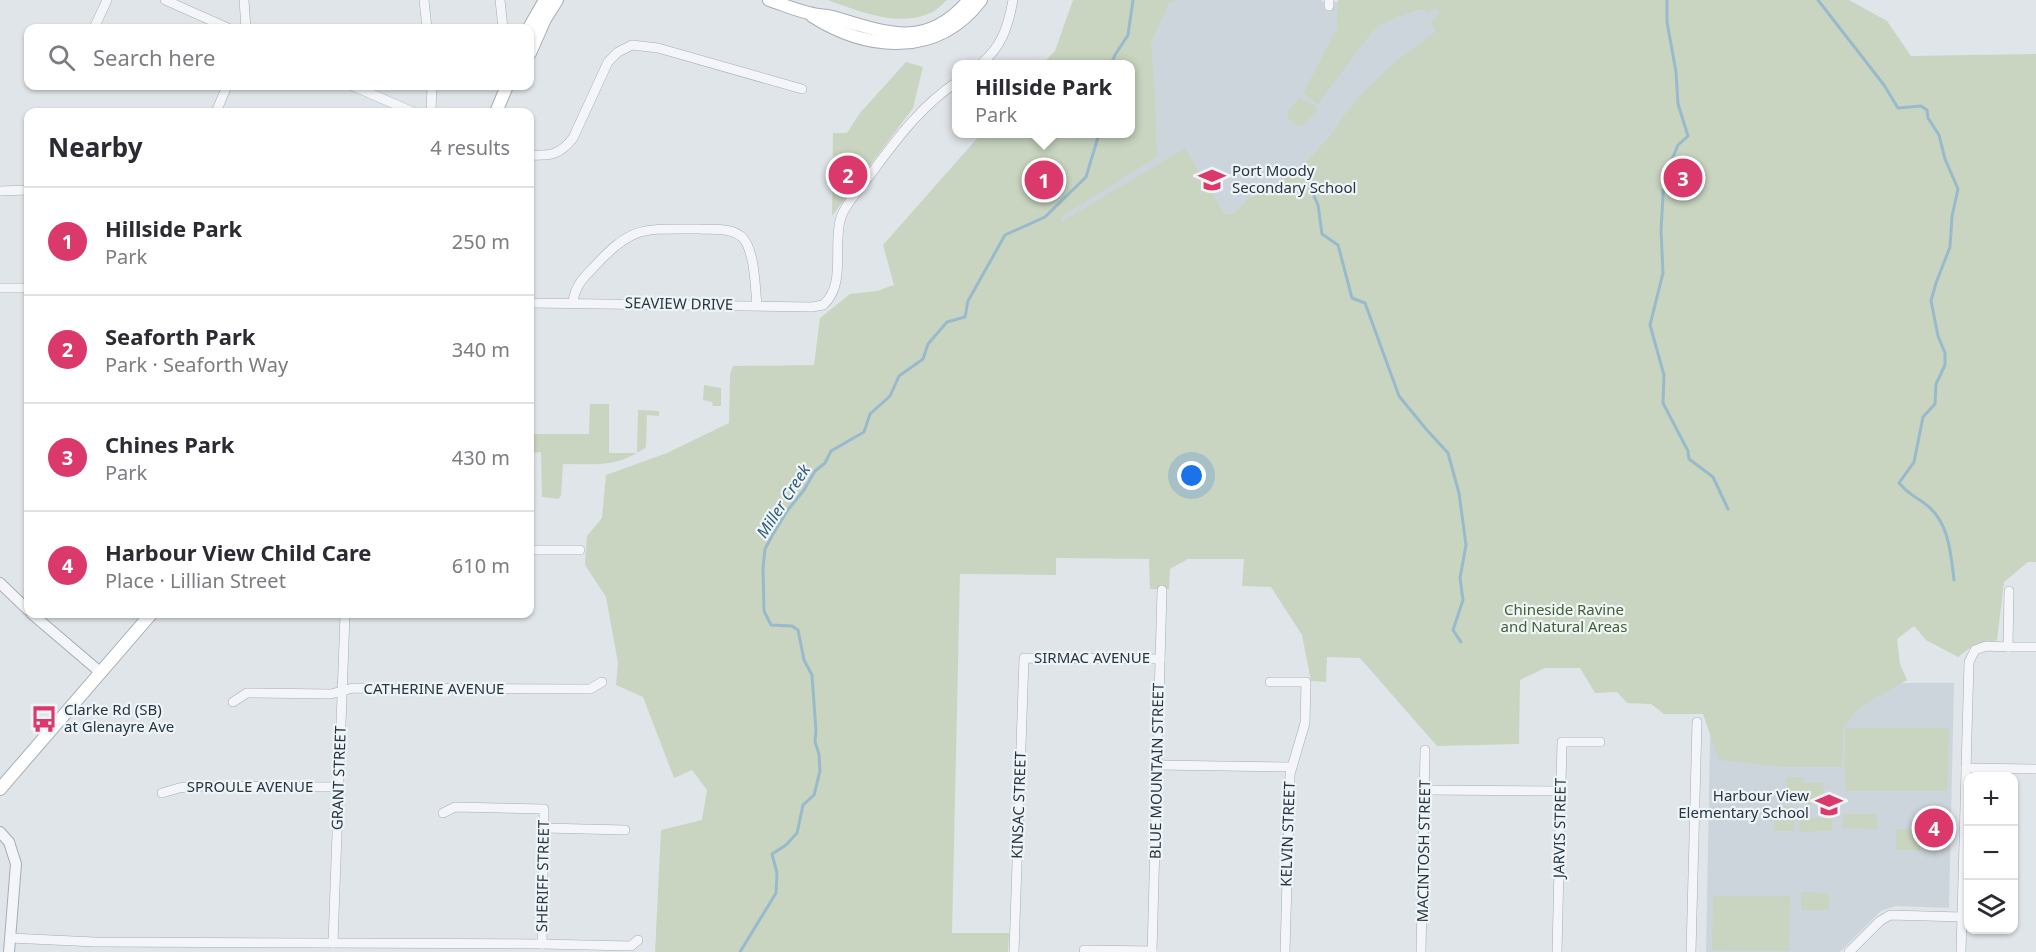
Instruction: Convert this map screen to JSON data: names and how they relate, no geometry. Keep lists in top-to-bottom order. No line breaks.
{"streets":{"street":["SEAVIEW DRIVE","SIRMAC AVENUE","CATHERINE AVENUE","BLUE MOUNTAIN STREET","GRANT STREET","SPROULE AVENUE","KINSAC STREET","JARVIS STREET","KELVIN STREET","MACINTOSH STREET","SHERIFF STREET"]},"crossings":[["SIRMAC AVENUE","BLUE MOUNTAIN STREET"],["SIRMAC AVENUE","KINSAC STREET"],["CATHERINE AVENUE","GRANT STREET"],["GRANT STREET","SPROULE AVENUE"]],"water":["Miller Creek"],"parks":["Chineside Ravine and Natural Areas"],"places":{"school or university":["Port Moody Secondary School","Harbour View Elementary School"],"bus stop":["Clarke Rd (SB) at Glenayre Ave"]},"page":{"search":"Search here","popup":["Hillside Park","Park"],"heading":["Nearby","4 results"],"pins":["2","3","1","4"],"list":[{"mark":"1","name":"Hillside Park","note":"Park","value":"250 m"},{"mark":"2","name":"Seaforth Park","note":"Park · Seaforth Way","value":"340 m"},{"mark":"3","name":"Chines Park","note":"Park","value":"430 m"},{"mark":"4","name":"Harbour View Child Care","note":"Place · Lillian Street","value":"610 m"}],"map_buttons":["+","−"]}}
